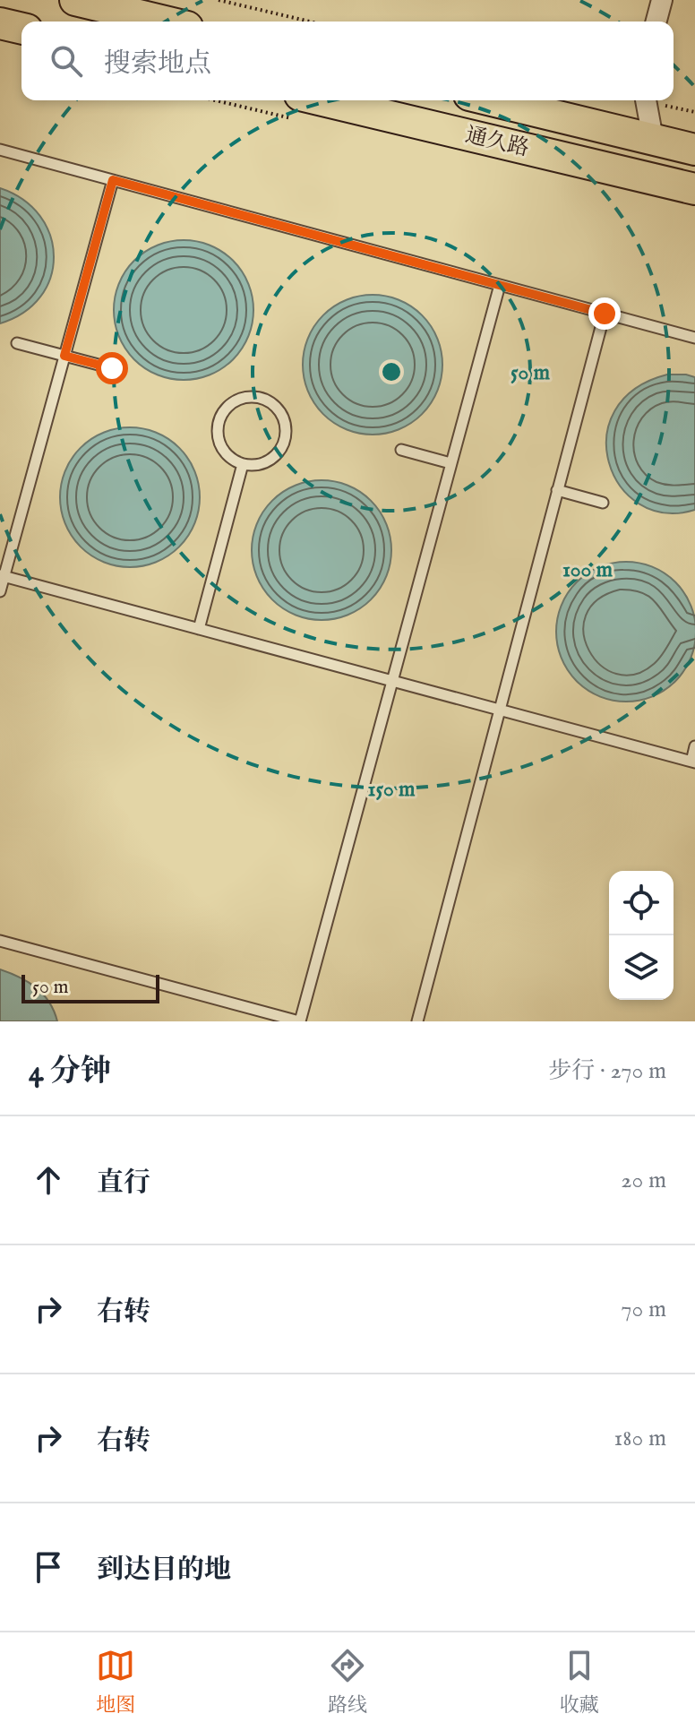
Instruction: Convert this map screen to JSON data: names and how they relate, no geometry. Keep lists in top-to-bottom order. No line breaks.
{"streets":{"main road":["通久路"]},"scale_bar":"50 m","page":{"search":"搜索地点","scale":"50 m","heading":["4 分钟","步行 · 270 m"],"list":[["直行","20 m"],["右转","70 m"],["右转","180 m"],"到达目的地"],"nav":["地图","路线","收藏"]},"rings":["50 m","100 m","150 m"]}
